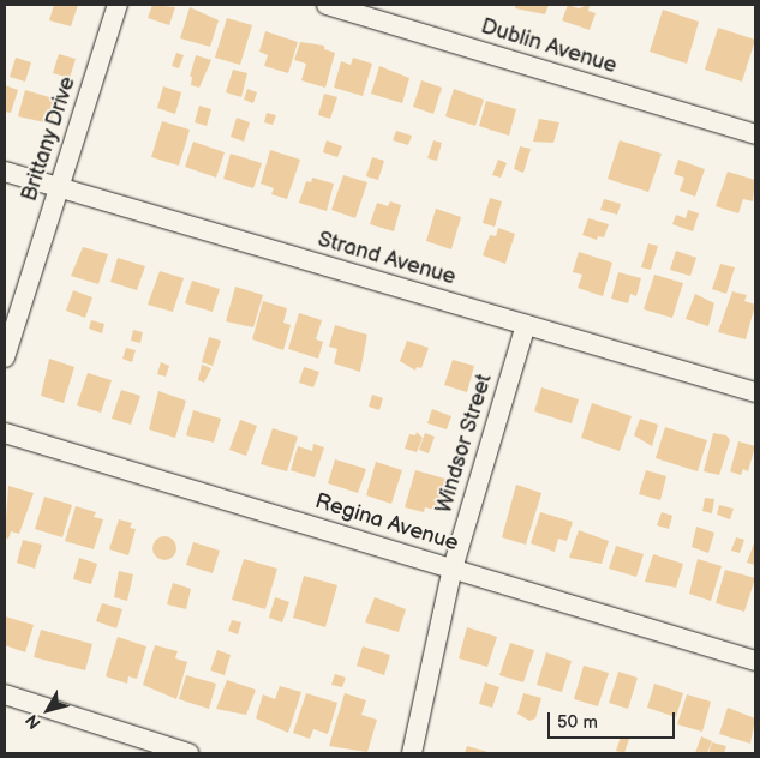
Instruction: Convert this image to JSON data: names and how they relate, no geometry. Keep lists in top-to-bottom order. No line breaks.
{"streets":{"street":["Dublin Avenue","Brittany Drive","Strand Avenue","Windsor Street","Regina Avenue"]},"crossings":[["Brittany Drive","Strand Avenue"],["Strand Avenue","Windsor Street"],["Windsor Street","Regina Avenue"]],"scale_bar":"50 m","north":"bottom left"}
